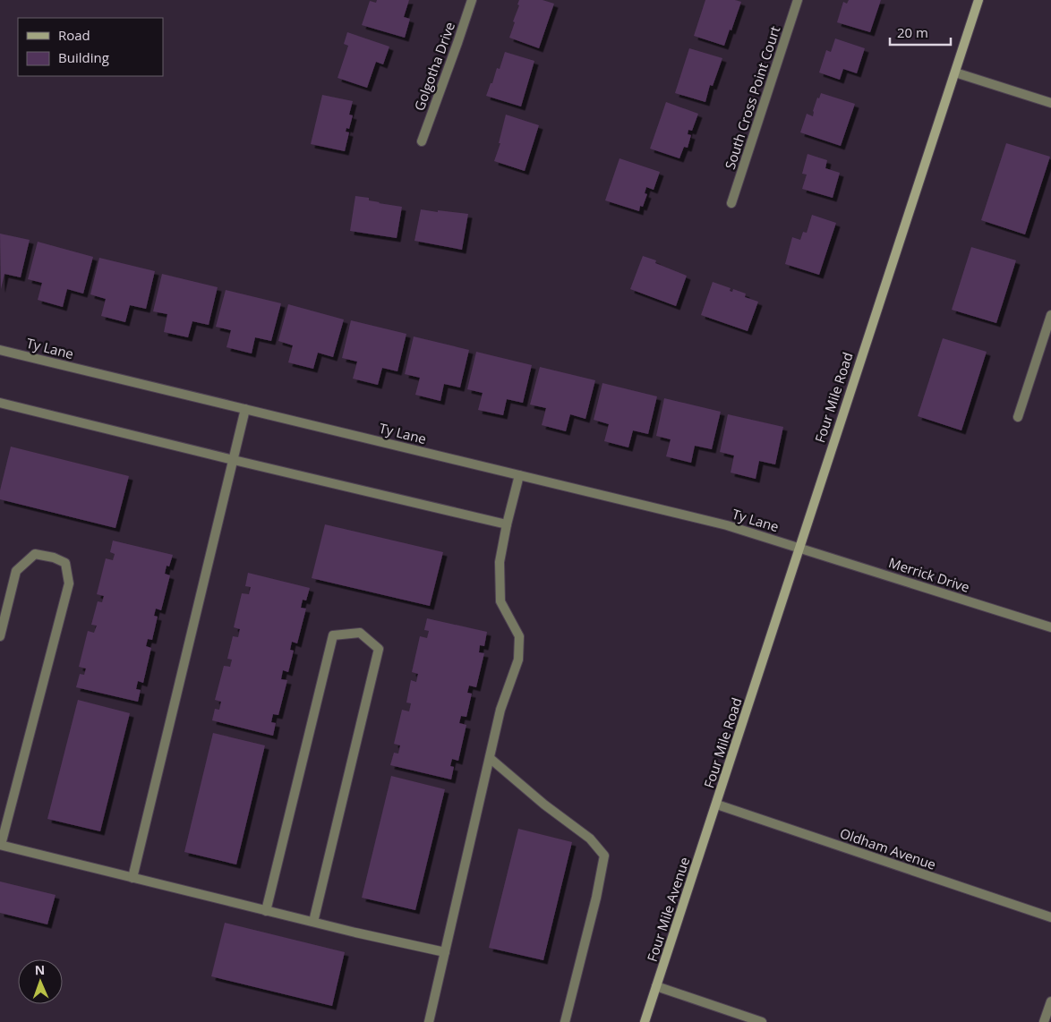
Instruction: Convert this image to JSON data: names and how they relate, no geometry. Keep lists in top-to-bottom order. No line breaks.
{"streets":{"street":["Golgotha Drive","South Cross Point Court","Ty Lane","Four Mile Road","Merrick Drive","Oldham Avenue","Four Mile Avenue"]},"crossings":[["Ty Lane","Four Mile Road"],["Ty Lane","Merrick Drive"],["Four Mile Road","Merrick Drive"],["Four Mile Road","Oldham Avenue"],["Four Mile Road","Four Mile Avenue"],["Oldham Avenue","Four Mile Avenue"]],"legend":["Road","Building"],"scale_bar":"20 m","north":"top"}
